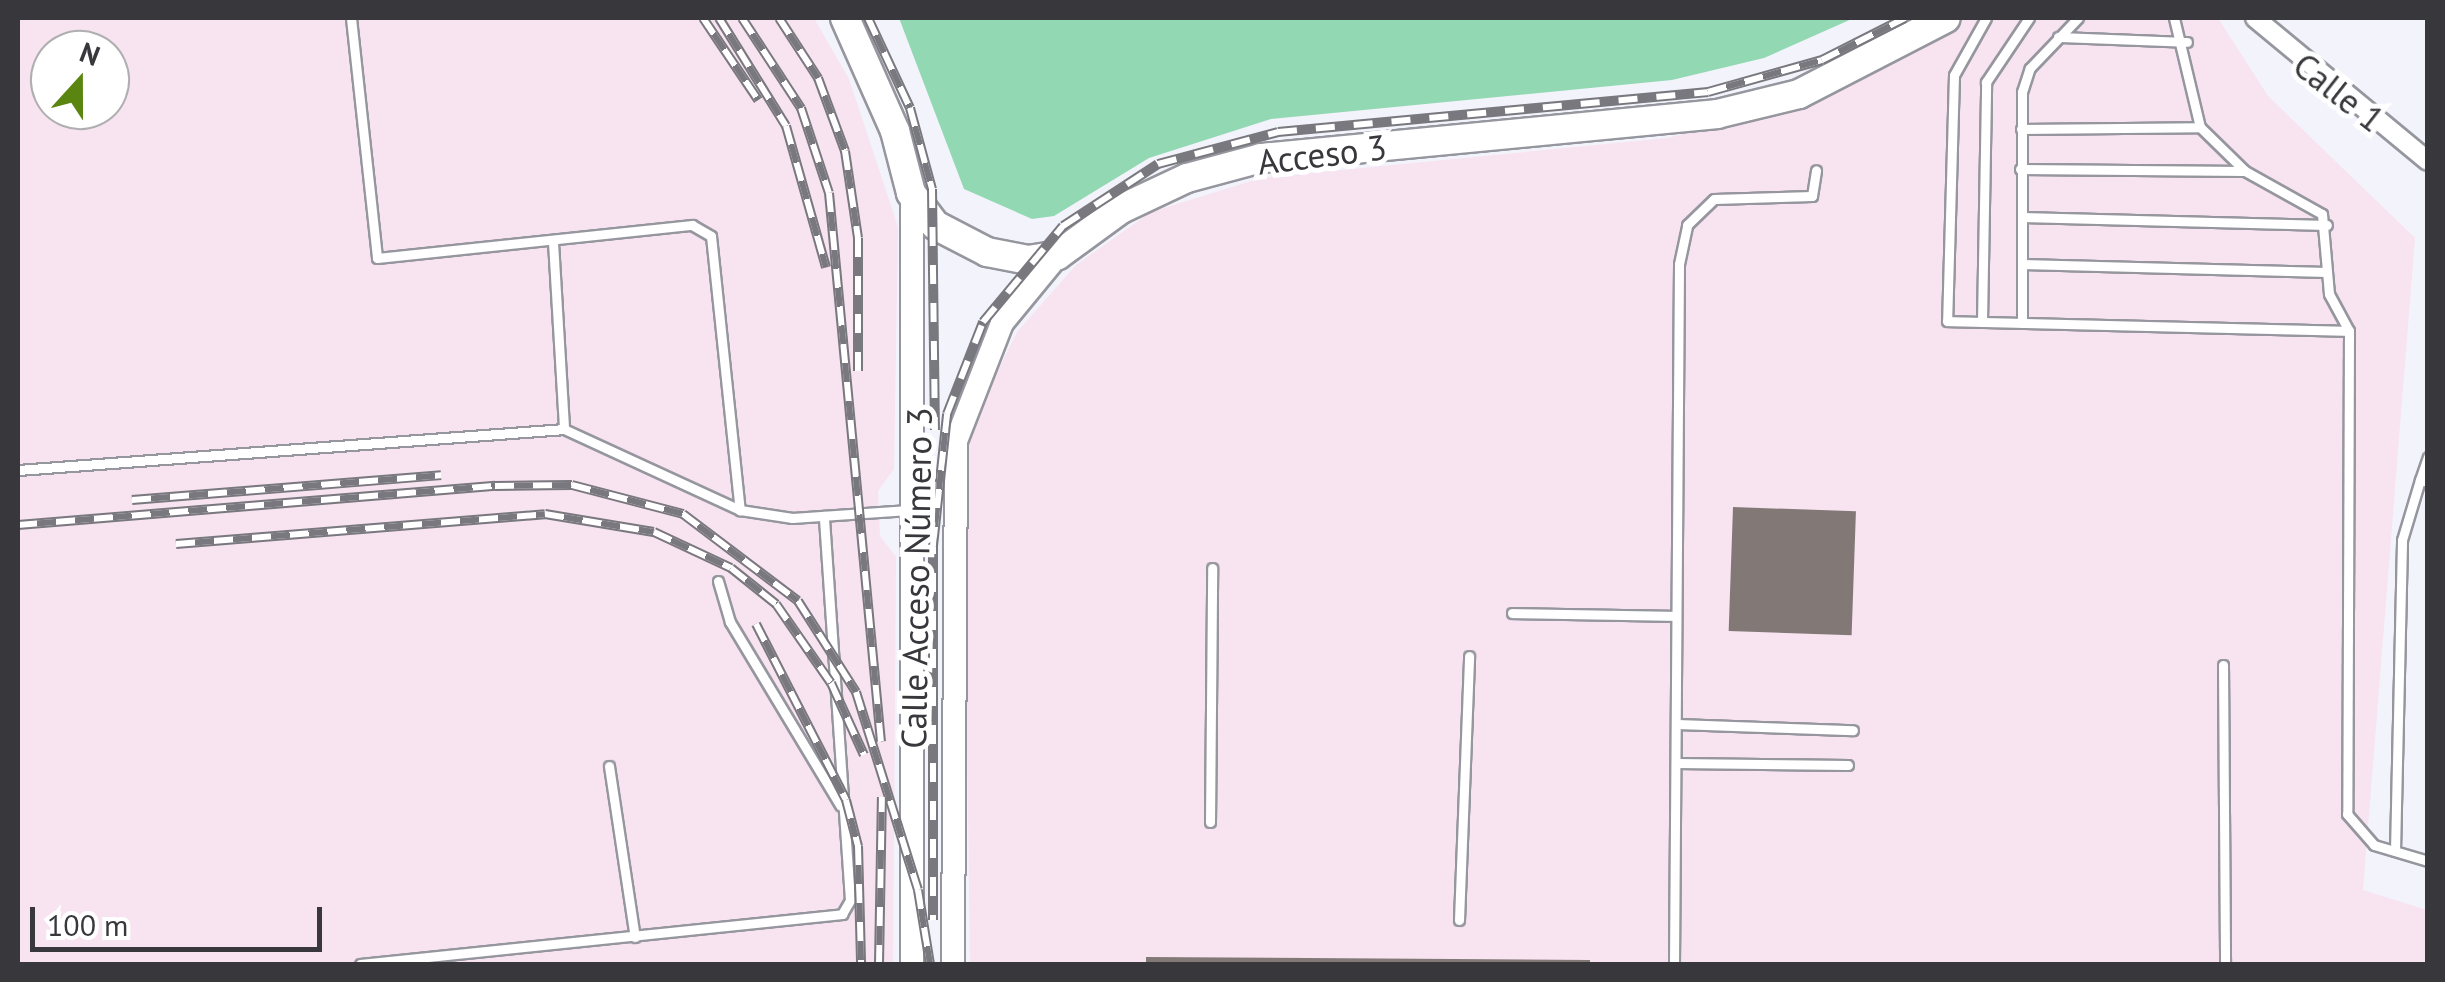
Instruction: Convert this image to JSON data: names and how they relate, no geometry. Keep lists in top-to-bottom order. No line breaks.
{"streets":{"main road":["Acceso 3"],"street":["Calle 1","Calle Acceso Número 3"]},"crossings":[["Acceso 3","Calle Acceso Número 3"]],"scale_bar":"100 m","north":"top"}
